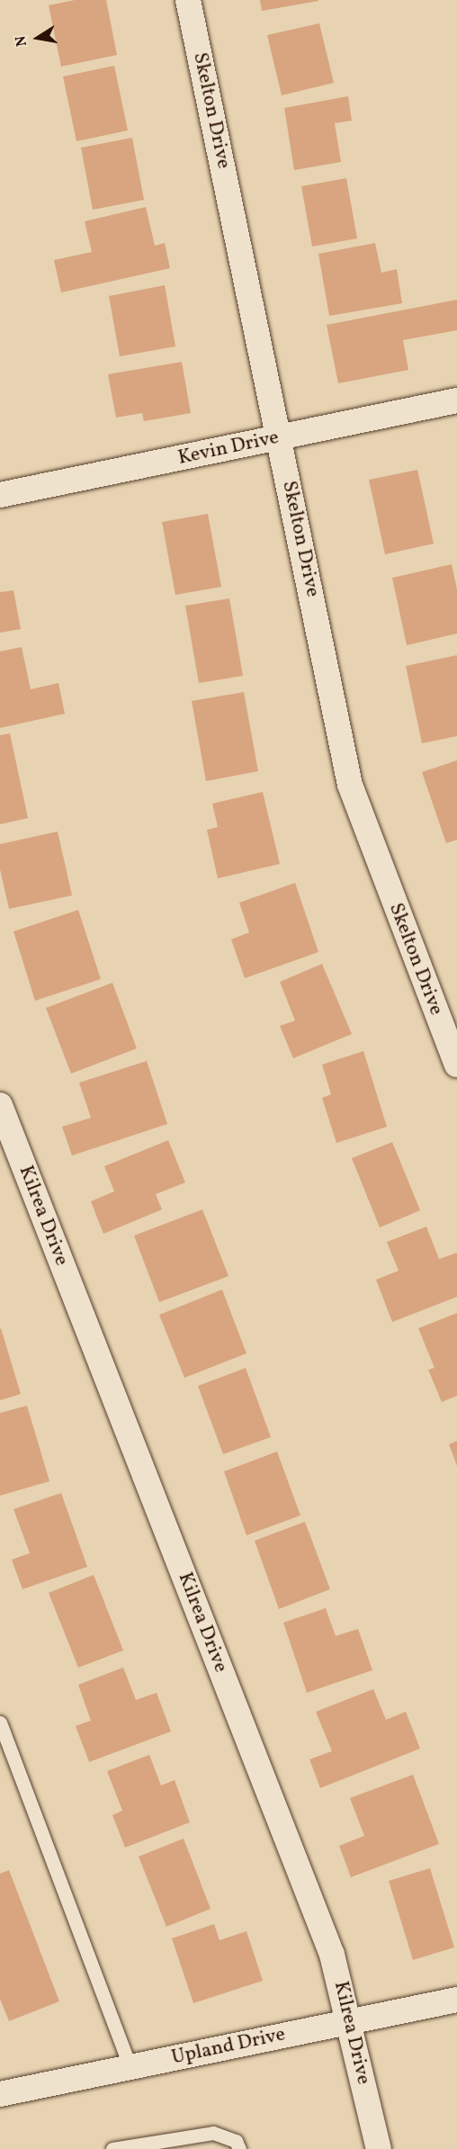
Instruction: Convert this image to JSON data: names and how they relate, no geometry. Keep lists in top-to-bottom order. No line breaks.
{"streets":{"street":["Skelton Drive","Kevin Drive","Kilrea Drive","Upland Drive"]},"crossings":[["Skelton Drive","Kevin Drive"],["Kilrea Drive","Upland Drive"]],"north":"left"}
